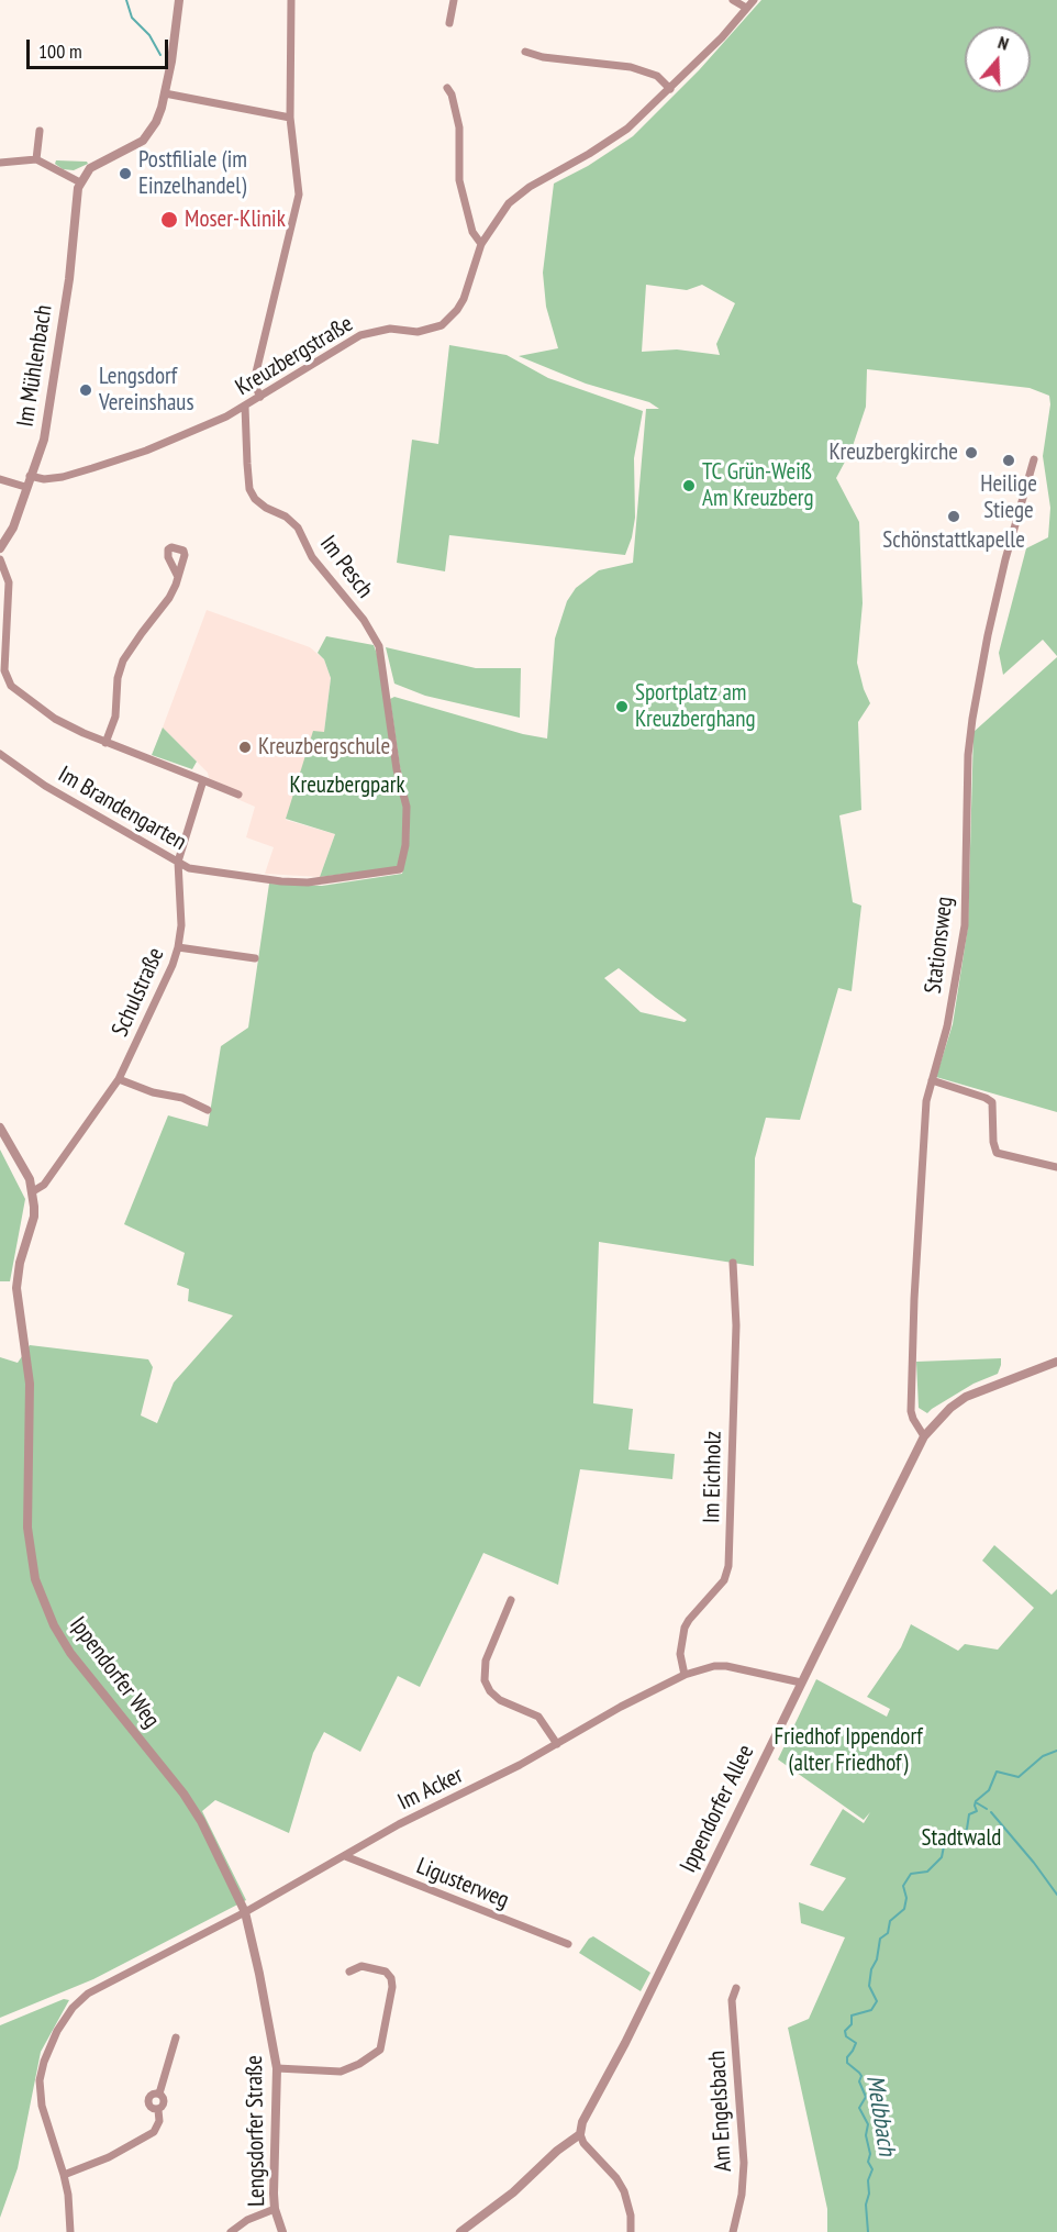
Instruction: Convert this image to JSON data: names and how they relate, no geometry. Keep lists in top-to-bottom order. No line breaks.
{"streets":{"street":["Kreuzbergstraße","Im Mühlenbach","Im Pesch","Im Brandengarten","Stationsweg","Schulstraße","Im Eichholz","Ippendorfer Weg","Im Acker","Ippendorfer Allee","Ligusterweg","Am Engelsbach","Lengsdorfer Straße"]},"crossings":[["Kreuzbergstraße","Im Mühlenbach"],["Kreuzbergstraße","Im Pesch"],["Im Pesch","Im Brandengarten"],["Im Brandengarten","Schulstraße"],["Stationsweg","Ippendorfer Allee"],["Schulstraße","Ippendorfer Weg"],["Im Eichholz","Im Acker"],["Ippendorfer Weg","Im Acker"],["Ippendorfer Weg","Lengsdorfer Straße"],["Im Acker","Ippendorfer Allee"],["Im Acker","Ligusterweg"],["Im Acker","Lengsdorfer Straße"]],"water":["Melbbach"],"parks":["Kreuzbergpark","Friedhof Ippendorf (alter Friedhof)","Stadtwald"],"places":["Postfiliale (im Einzelhandel)","Moser-Klinik","Lengsdorf Vereinshaus","Kreuzbergkirche","Heilige Stiege","TC Grün-Weiß Am Kreuzberg","Schönstattkapelle","Sportplatz am Kreuzberghang","Kreuzbergschule"],"scale_bar":"100 m","north":"top"}
